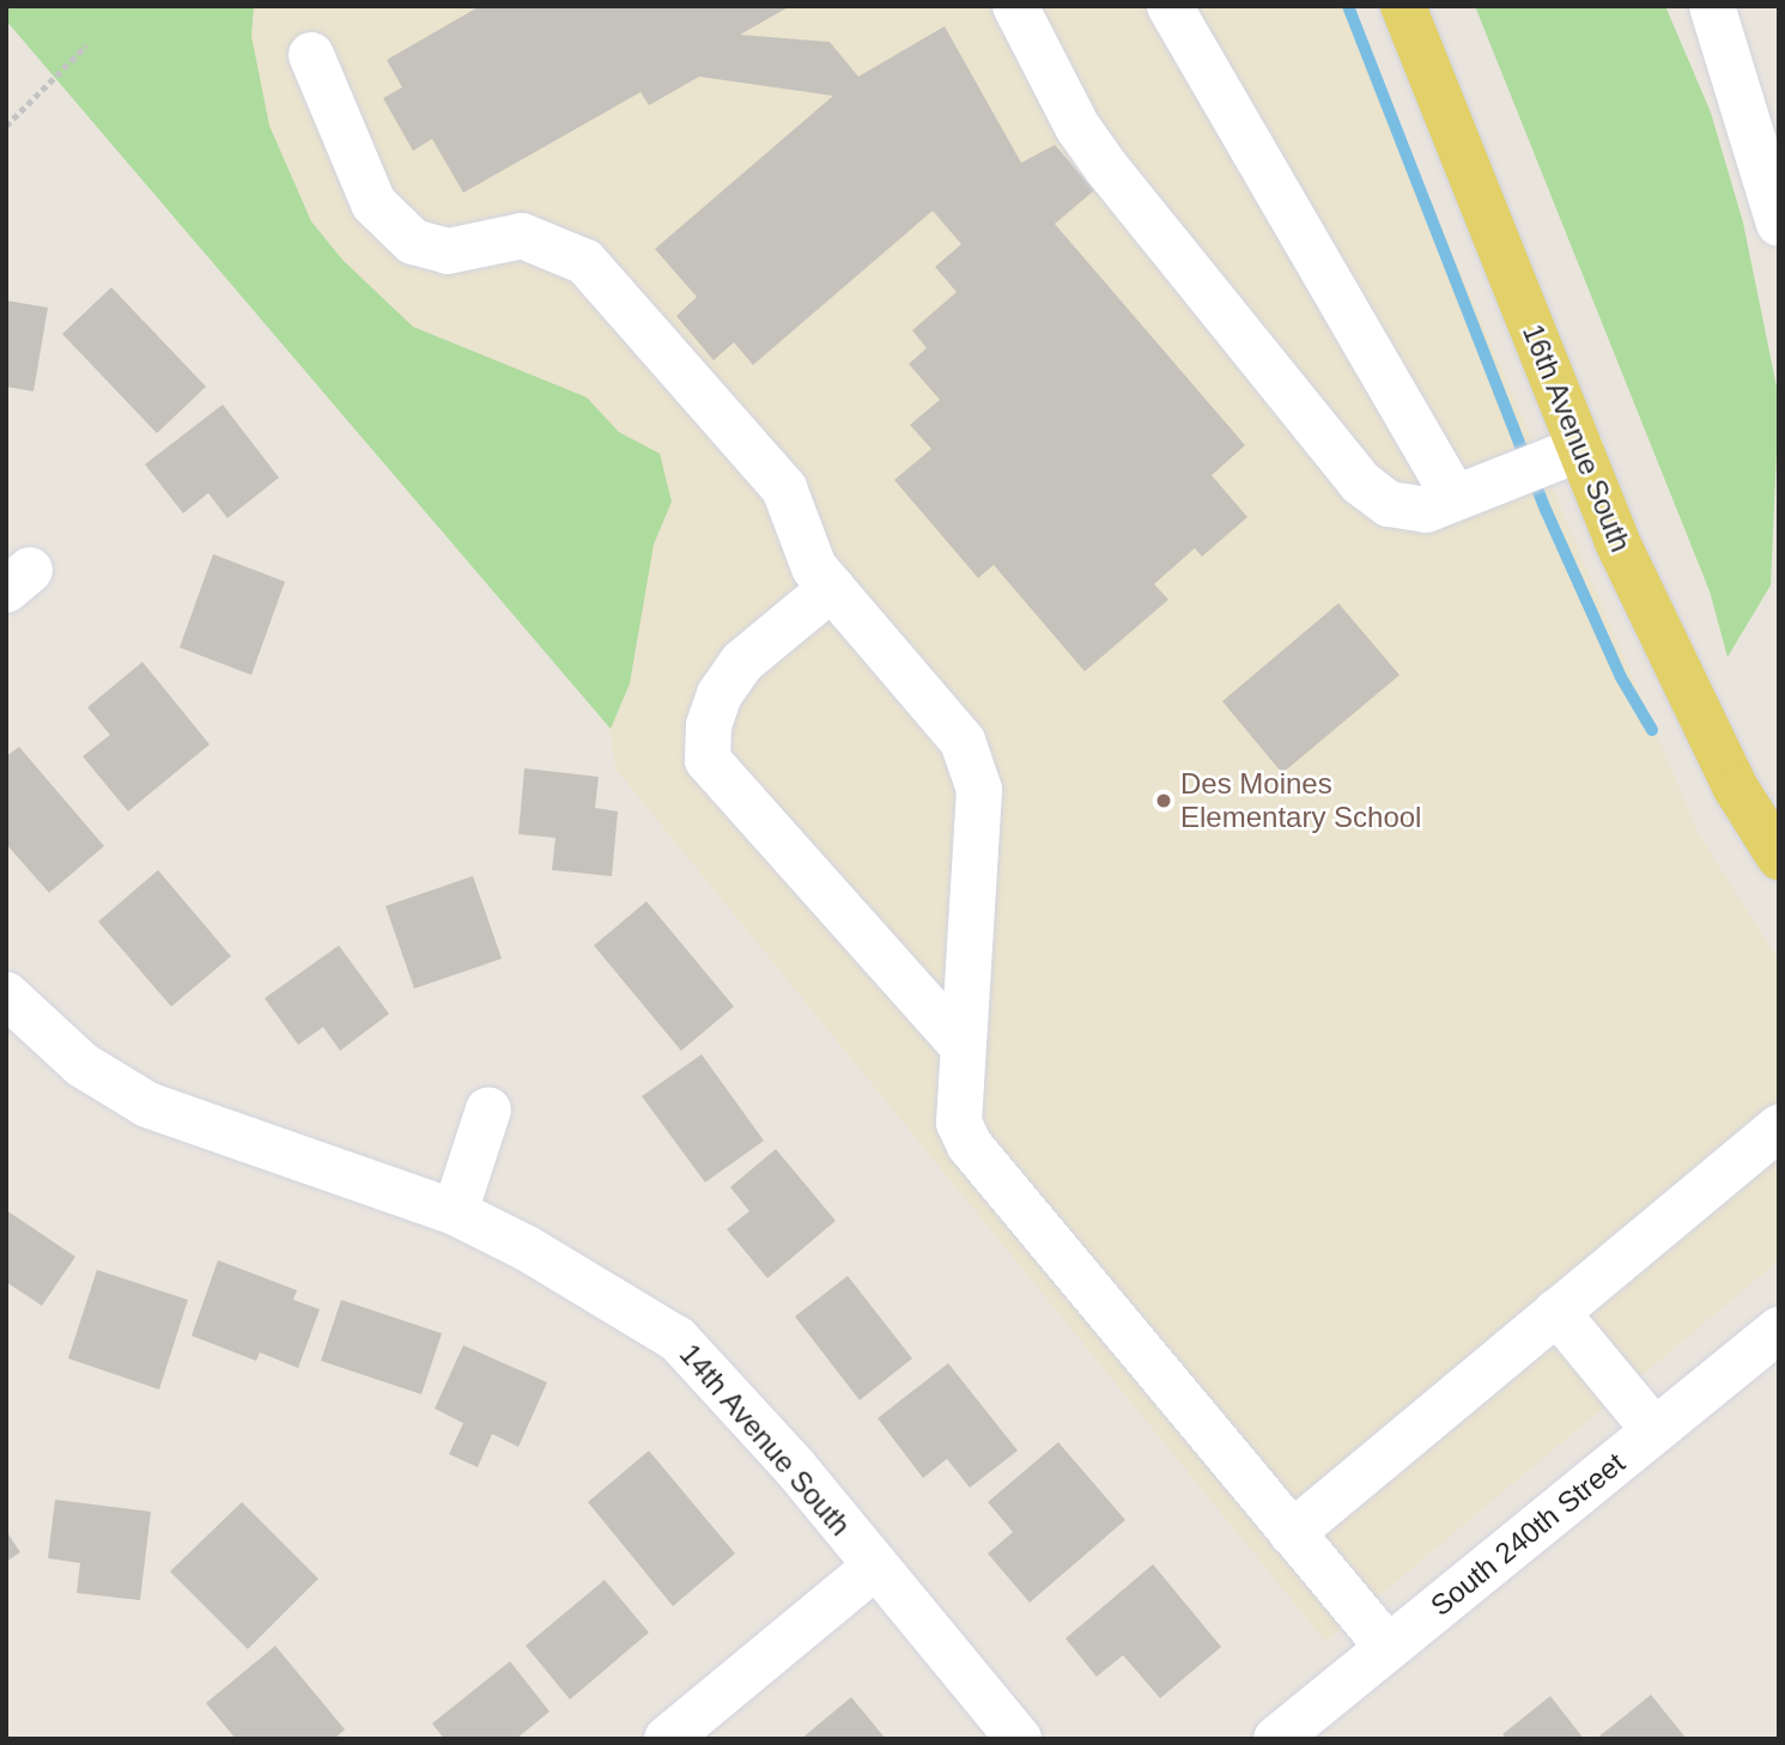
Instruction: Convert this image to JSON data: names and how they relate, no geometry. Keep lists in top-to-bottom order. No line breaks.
{"streets":{"main road":["16th Avenue South"],"street":["14th Avenue South","South 240th Street"]},"places":["Des Moines Elementary School"]}
